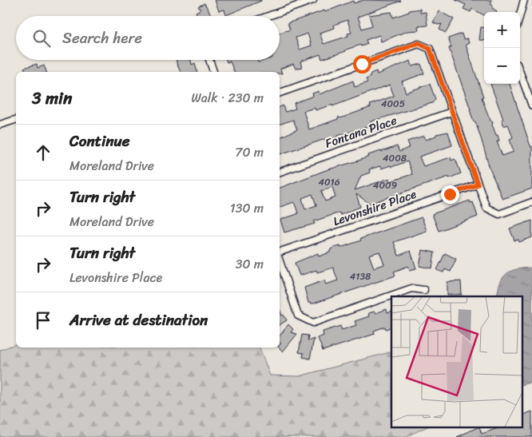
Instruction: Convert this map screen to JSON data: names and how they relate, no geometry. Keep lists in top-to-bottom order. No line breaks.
{"streets":{"street":["Fontana Place","Levonshire Place"]},"house_numbers":["4005","4008","4016","4009","4138"],"page":{"map_buttons":["+","−"],"search":"Search here","heading":["3 min","Walk · 230 m"],"list":[["Continue","Moreland Drive","70 m"],["Turn right","Moreland Drive","130 m"],["Turn right","Levonshire Place","30 m"],"Arrive at destination"]}}
